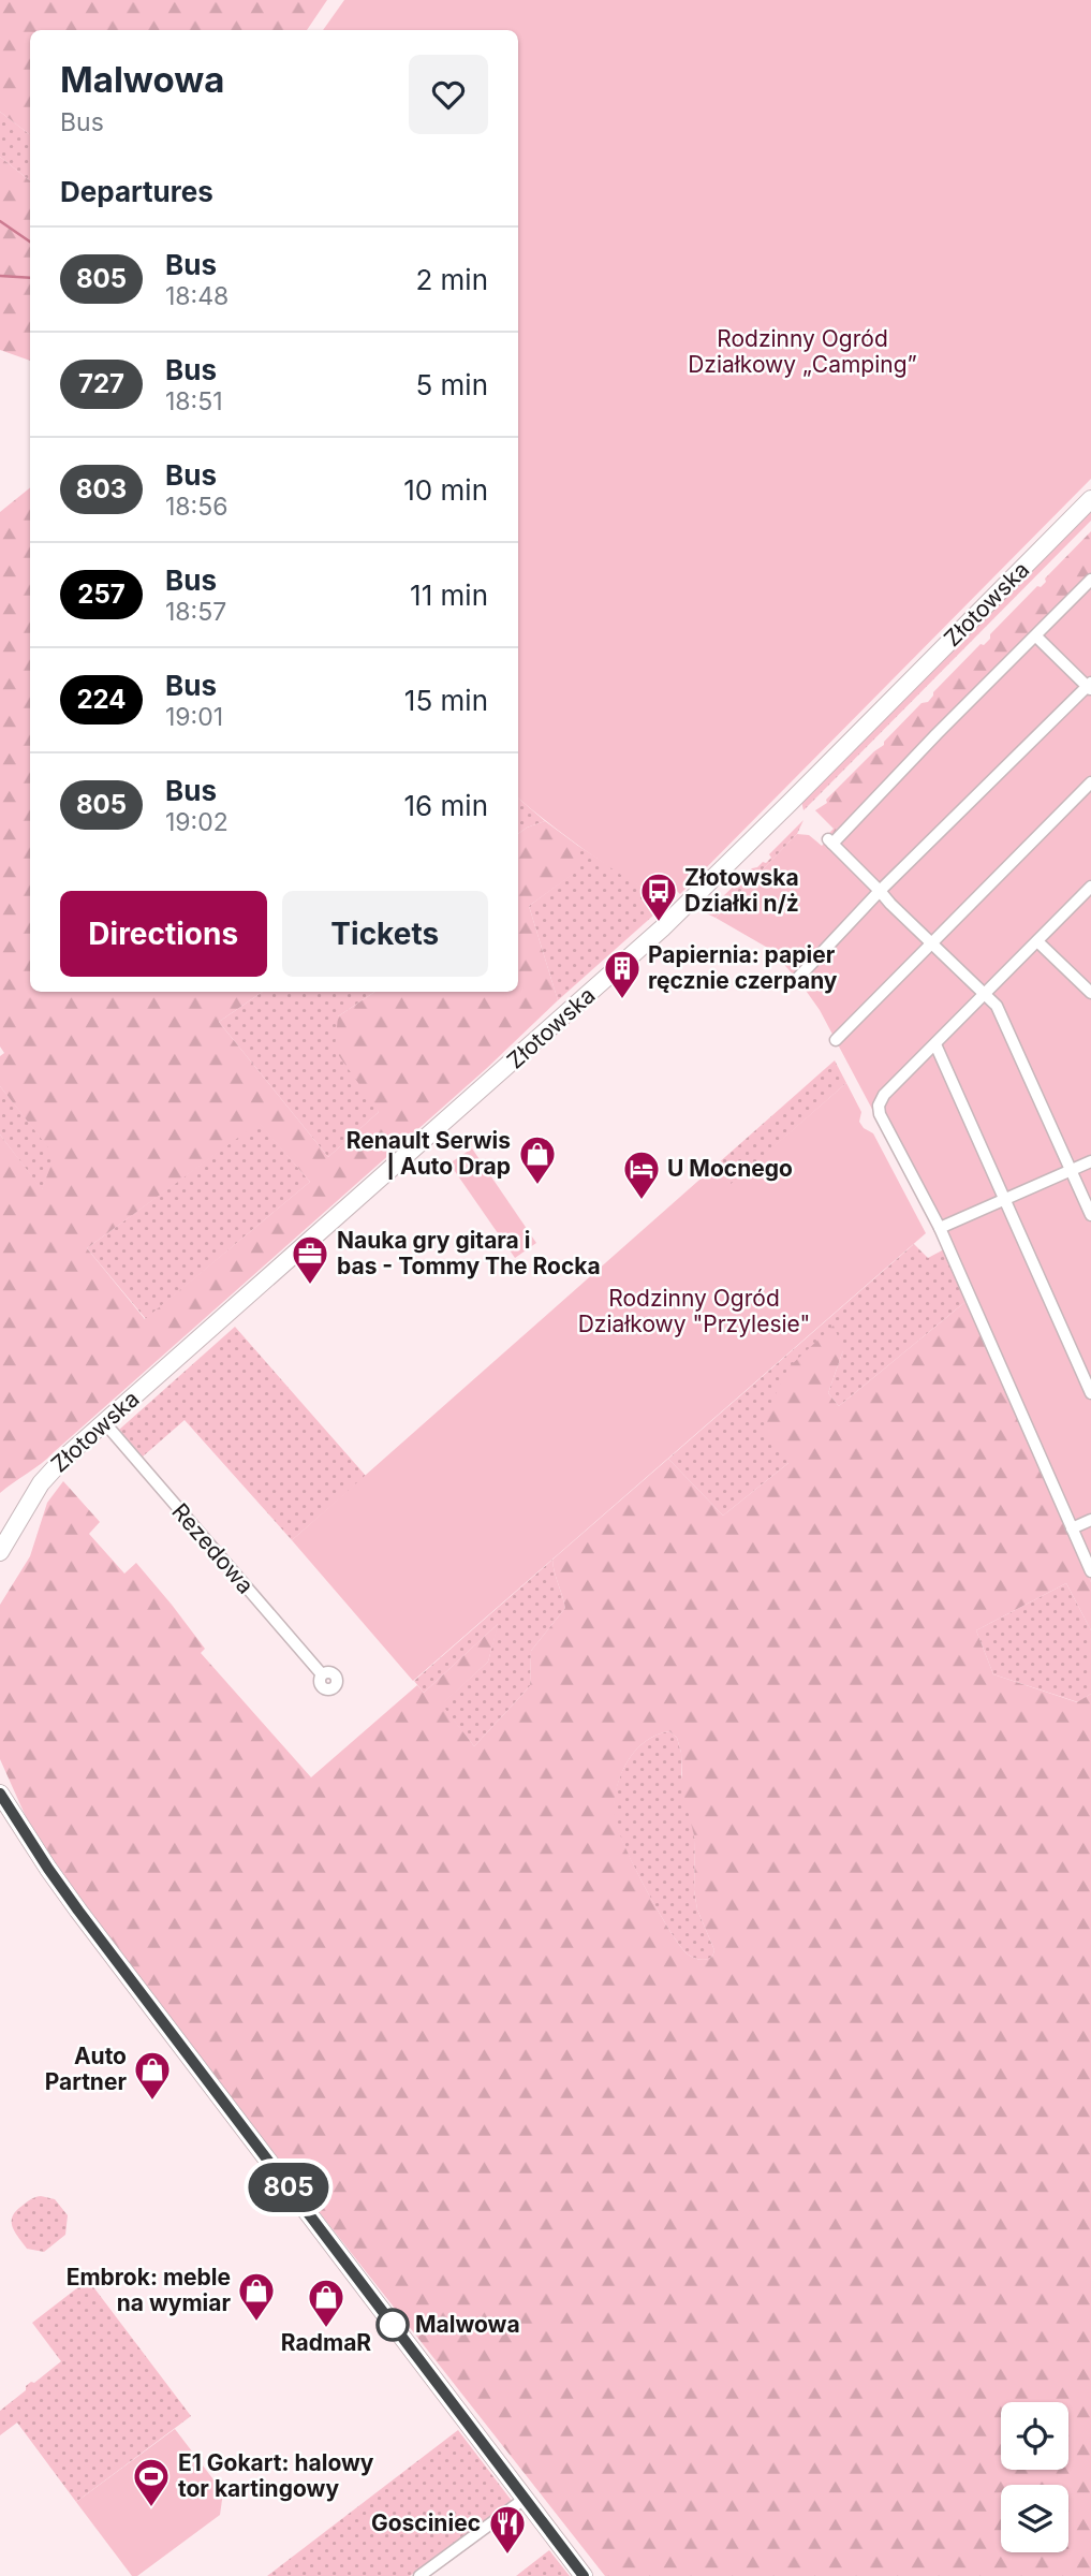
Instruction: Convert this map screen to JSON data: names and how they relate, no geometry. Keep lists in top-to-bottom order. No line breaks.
{"streets":{"street":["Złotowska","Rezedowa"]},"crossings":[["Złotowska","Rezedowa"]],"parks":["Rodzinny Ogród Działkowy „Camping”","Rodzinny Ogród Działkowy \"Przylesie\""],"places":{"bus stop":["Złotowska Działki n/ż"],"building":["Papiernia: papier ręcznie czerpany"],"shop":["Renault Serwis | Auto Drap","Auto Partner","Embrok: meble na wymiar","RadmaR"],"hotel":["U Mocnego"],"office":["Nauka gry gitara i bas - Tommy The Rocka"],"other":["Malwowa"],"sports":["E1 Gokart: halowy tor kartingowy"],"restaurant":["Gosciniec"]},"lines":["bus line 805"],"page":{"on_map":"805","heading":[["Malwowa","Bus"],"Departures"],"list":[{"mark":"805","name":"Bus","note":"18:48","value":"2 min"},{"mark":"727","name":"Bus","note":"18:51","value":"5 min"},{"mark":"803","name":"Bus","note":"18:56","value":"10 min"},{"mark":"257","name":"Bus","note":"18:57","value":"11 min"},{"mark":"224","name":"Bus","note":"19:01","value":"15 min"},{"mark":"805","name":"Bus","note":"19:02","value":"16 min"}],"buttons":["Directions","Tickets"]}}
